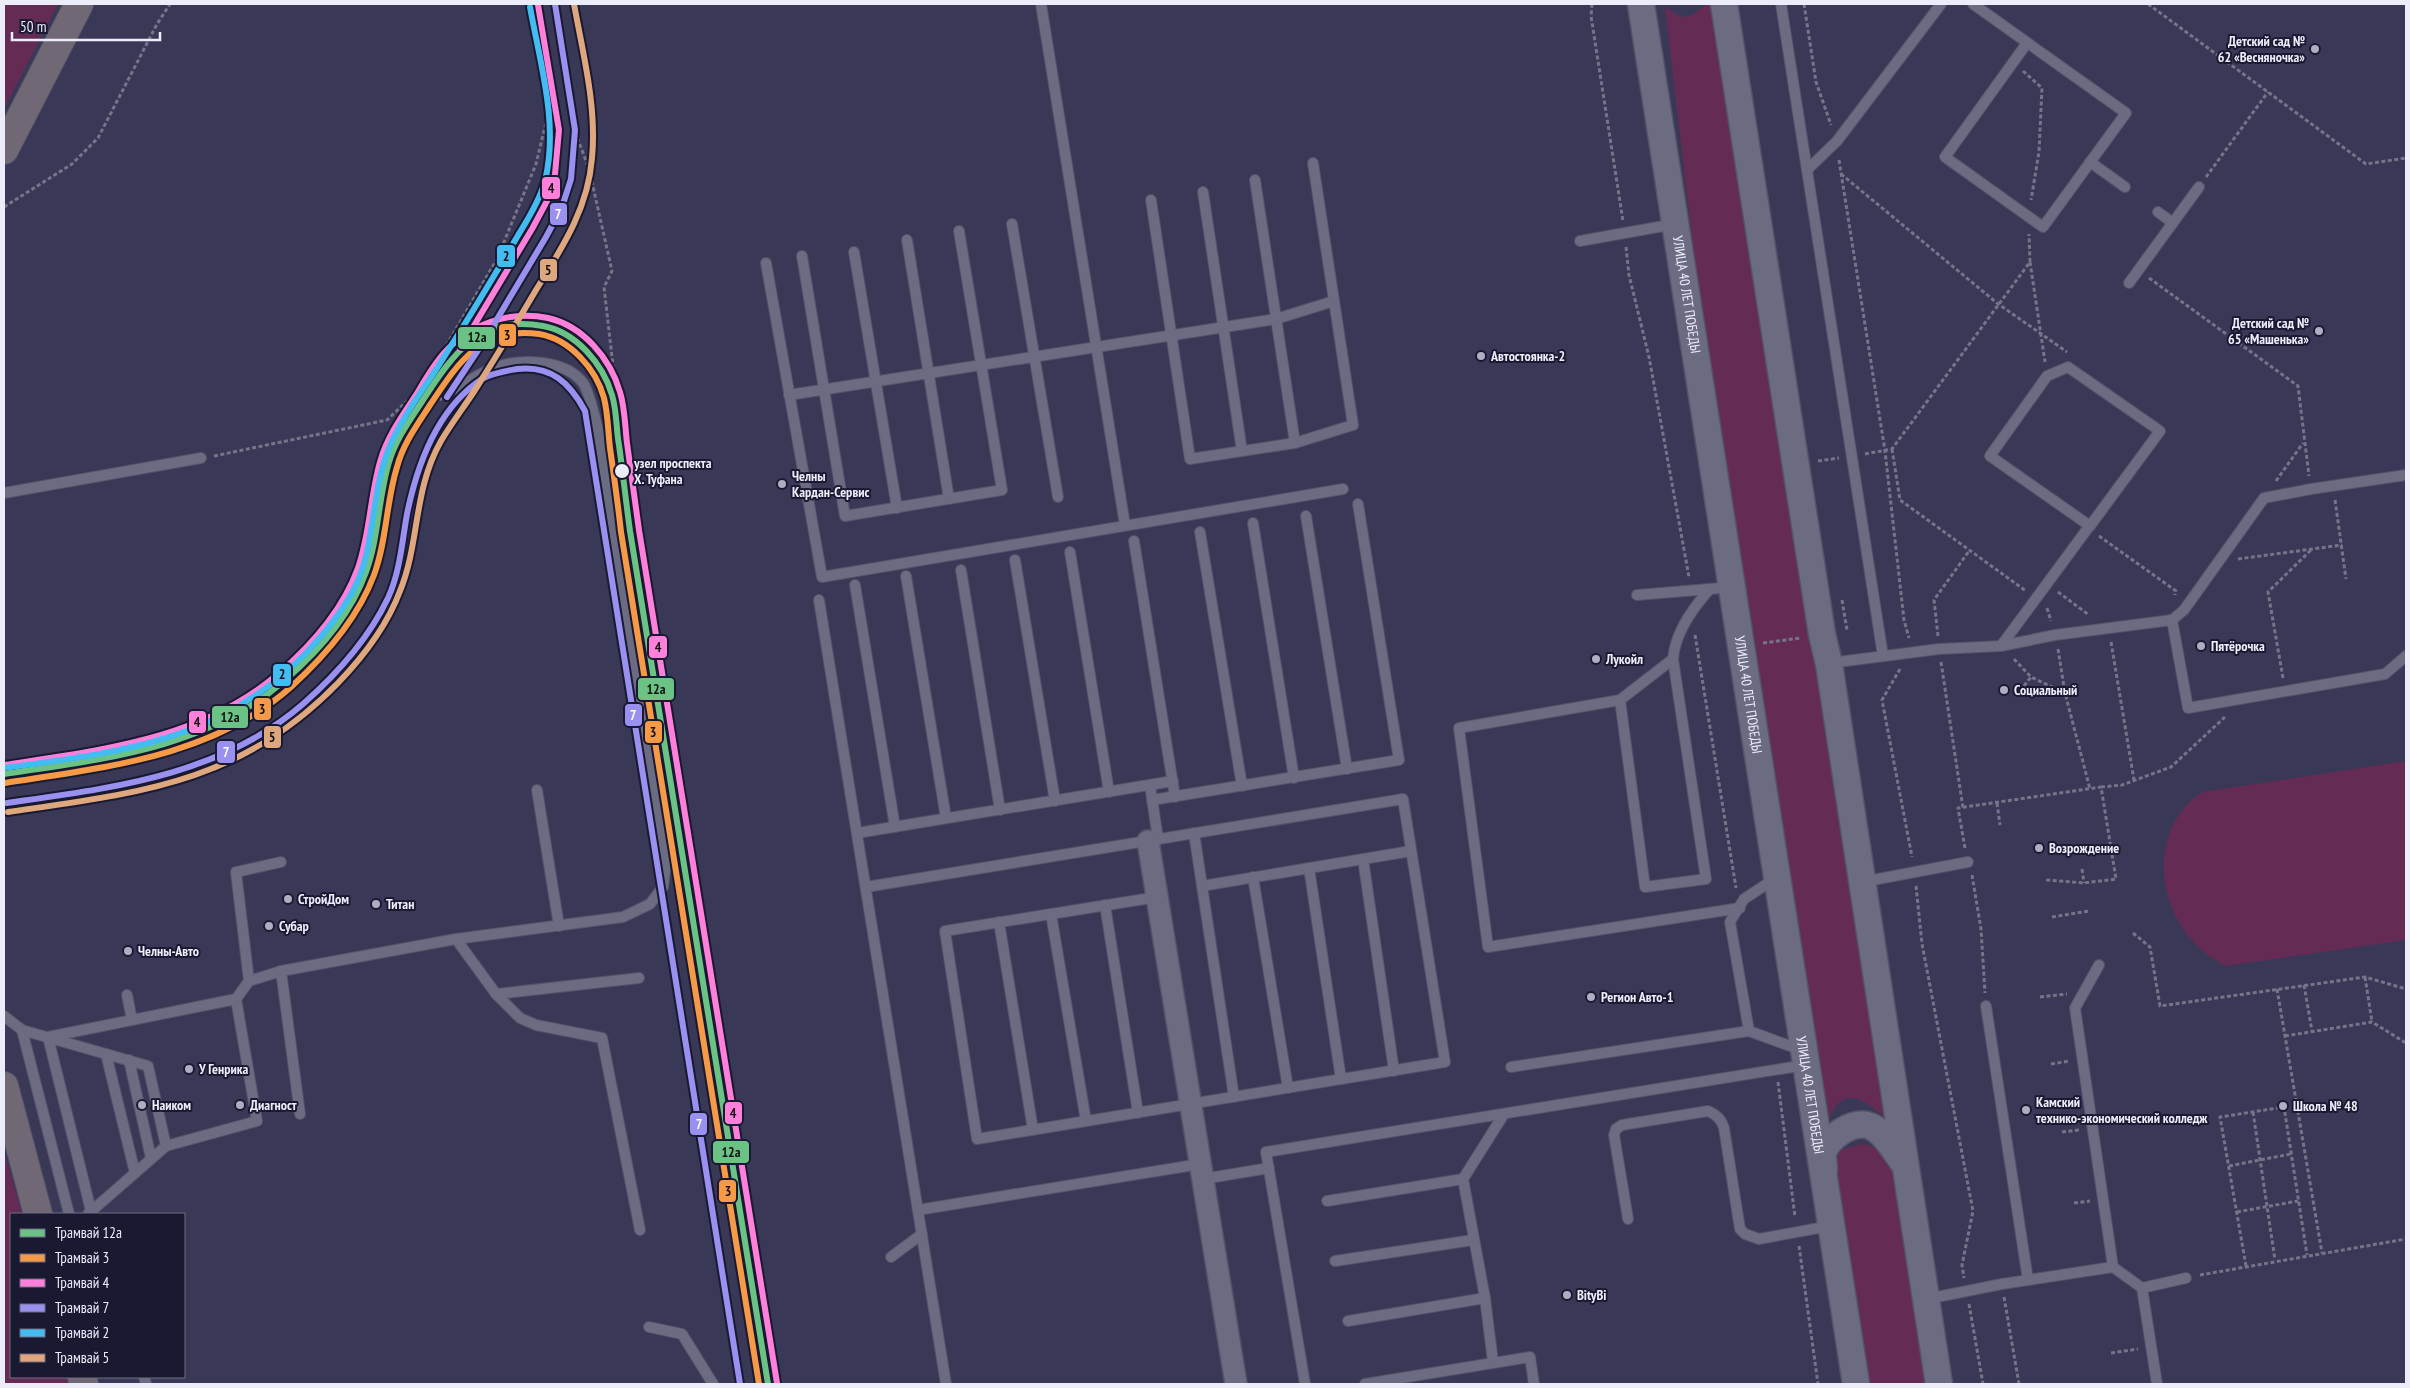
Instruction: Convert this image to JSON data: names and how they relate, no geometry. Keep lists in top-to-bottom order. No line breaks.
{"streets":{"street":["УЛИЦА 40 ЛЕТ ПОБЕДЫ"]},"places":["Детский сад № 62 «Весняночка»","Детский сад № 65 «Машенька»","Автостоянка-2","узел проспекта Х. Туфана","Челны Кардан-Сервис","Пятёрочка","Лукойл","Социальный","Возрождение","СтройДом","Титан","Субар","Челны-Авто","Регион Авто-1","У Генрика","Наиком","Диагност","Школа № 48","Камский технико-экономический колледж","BityBi"],"lines":["tram line 7","tram line 5","tram line 4","tram line 2","tram line 12а","tram line 3"],"legend":["Трамвай 12а","Трамвай 3","Трамвай 4","Трамвай 7","Трамвай 2","Трамвай 5"],"scale_bar":"50 m"}
